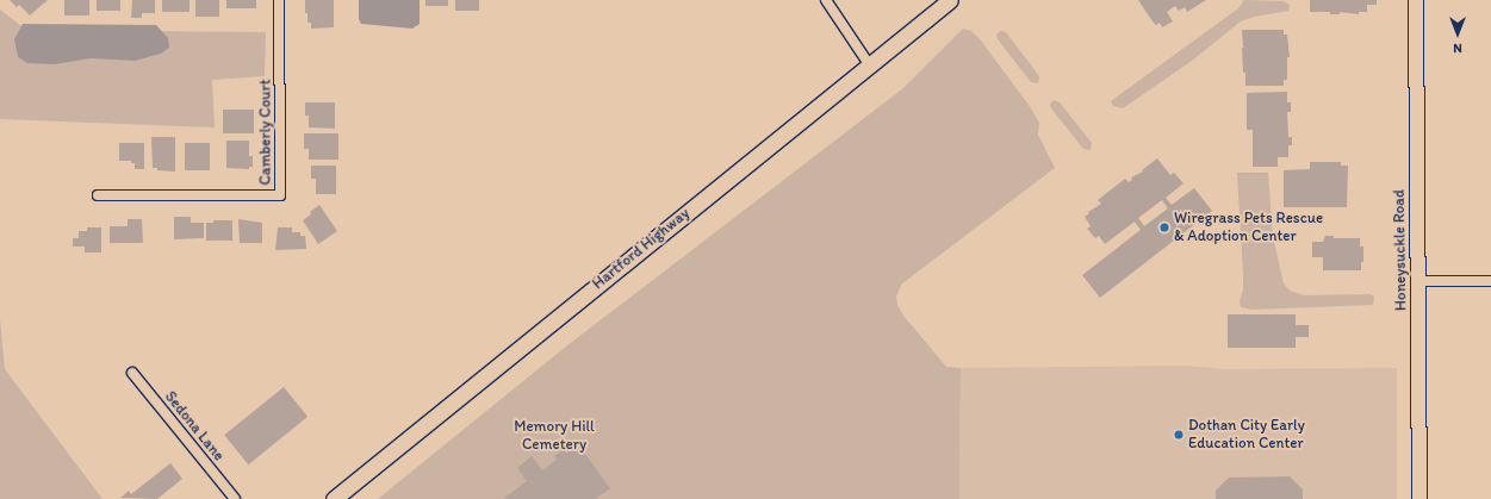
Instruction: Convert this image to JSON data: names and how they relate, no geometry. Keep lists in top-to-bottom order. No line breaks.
{"streets":{"main road":["Hartford Highway","Honeysuckle Road"],"street":["Camberly Court","Sedona Lane"]},"parks":["Memory Hill Cemetery"],"places":["Wiregrass Pets Rescue & Adoption Center","Dothan City Early Education Center"],"north":"bottom"}
